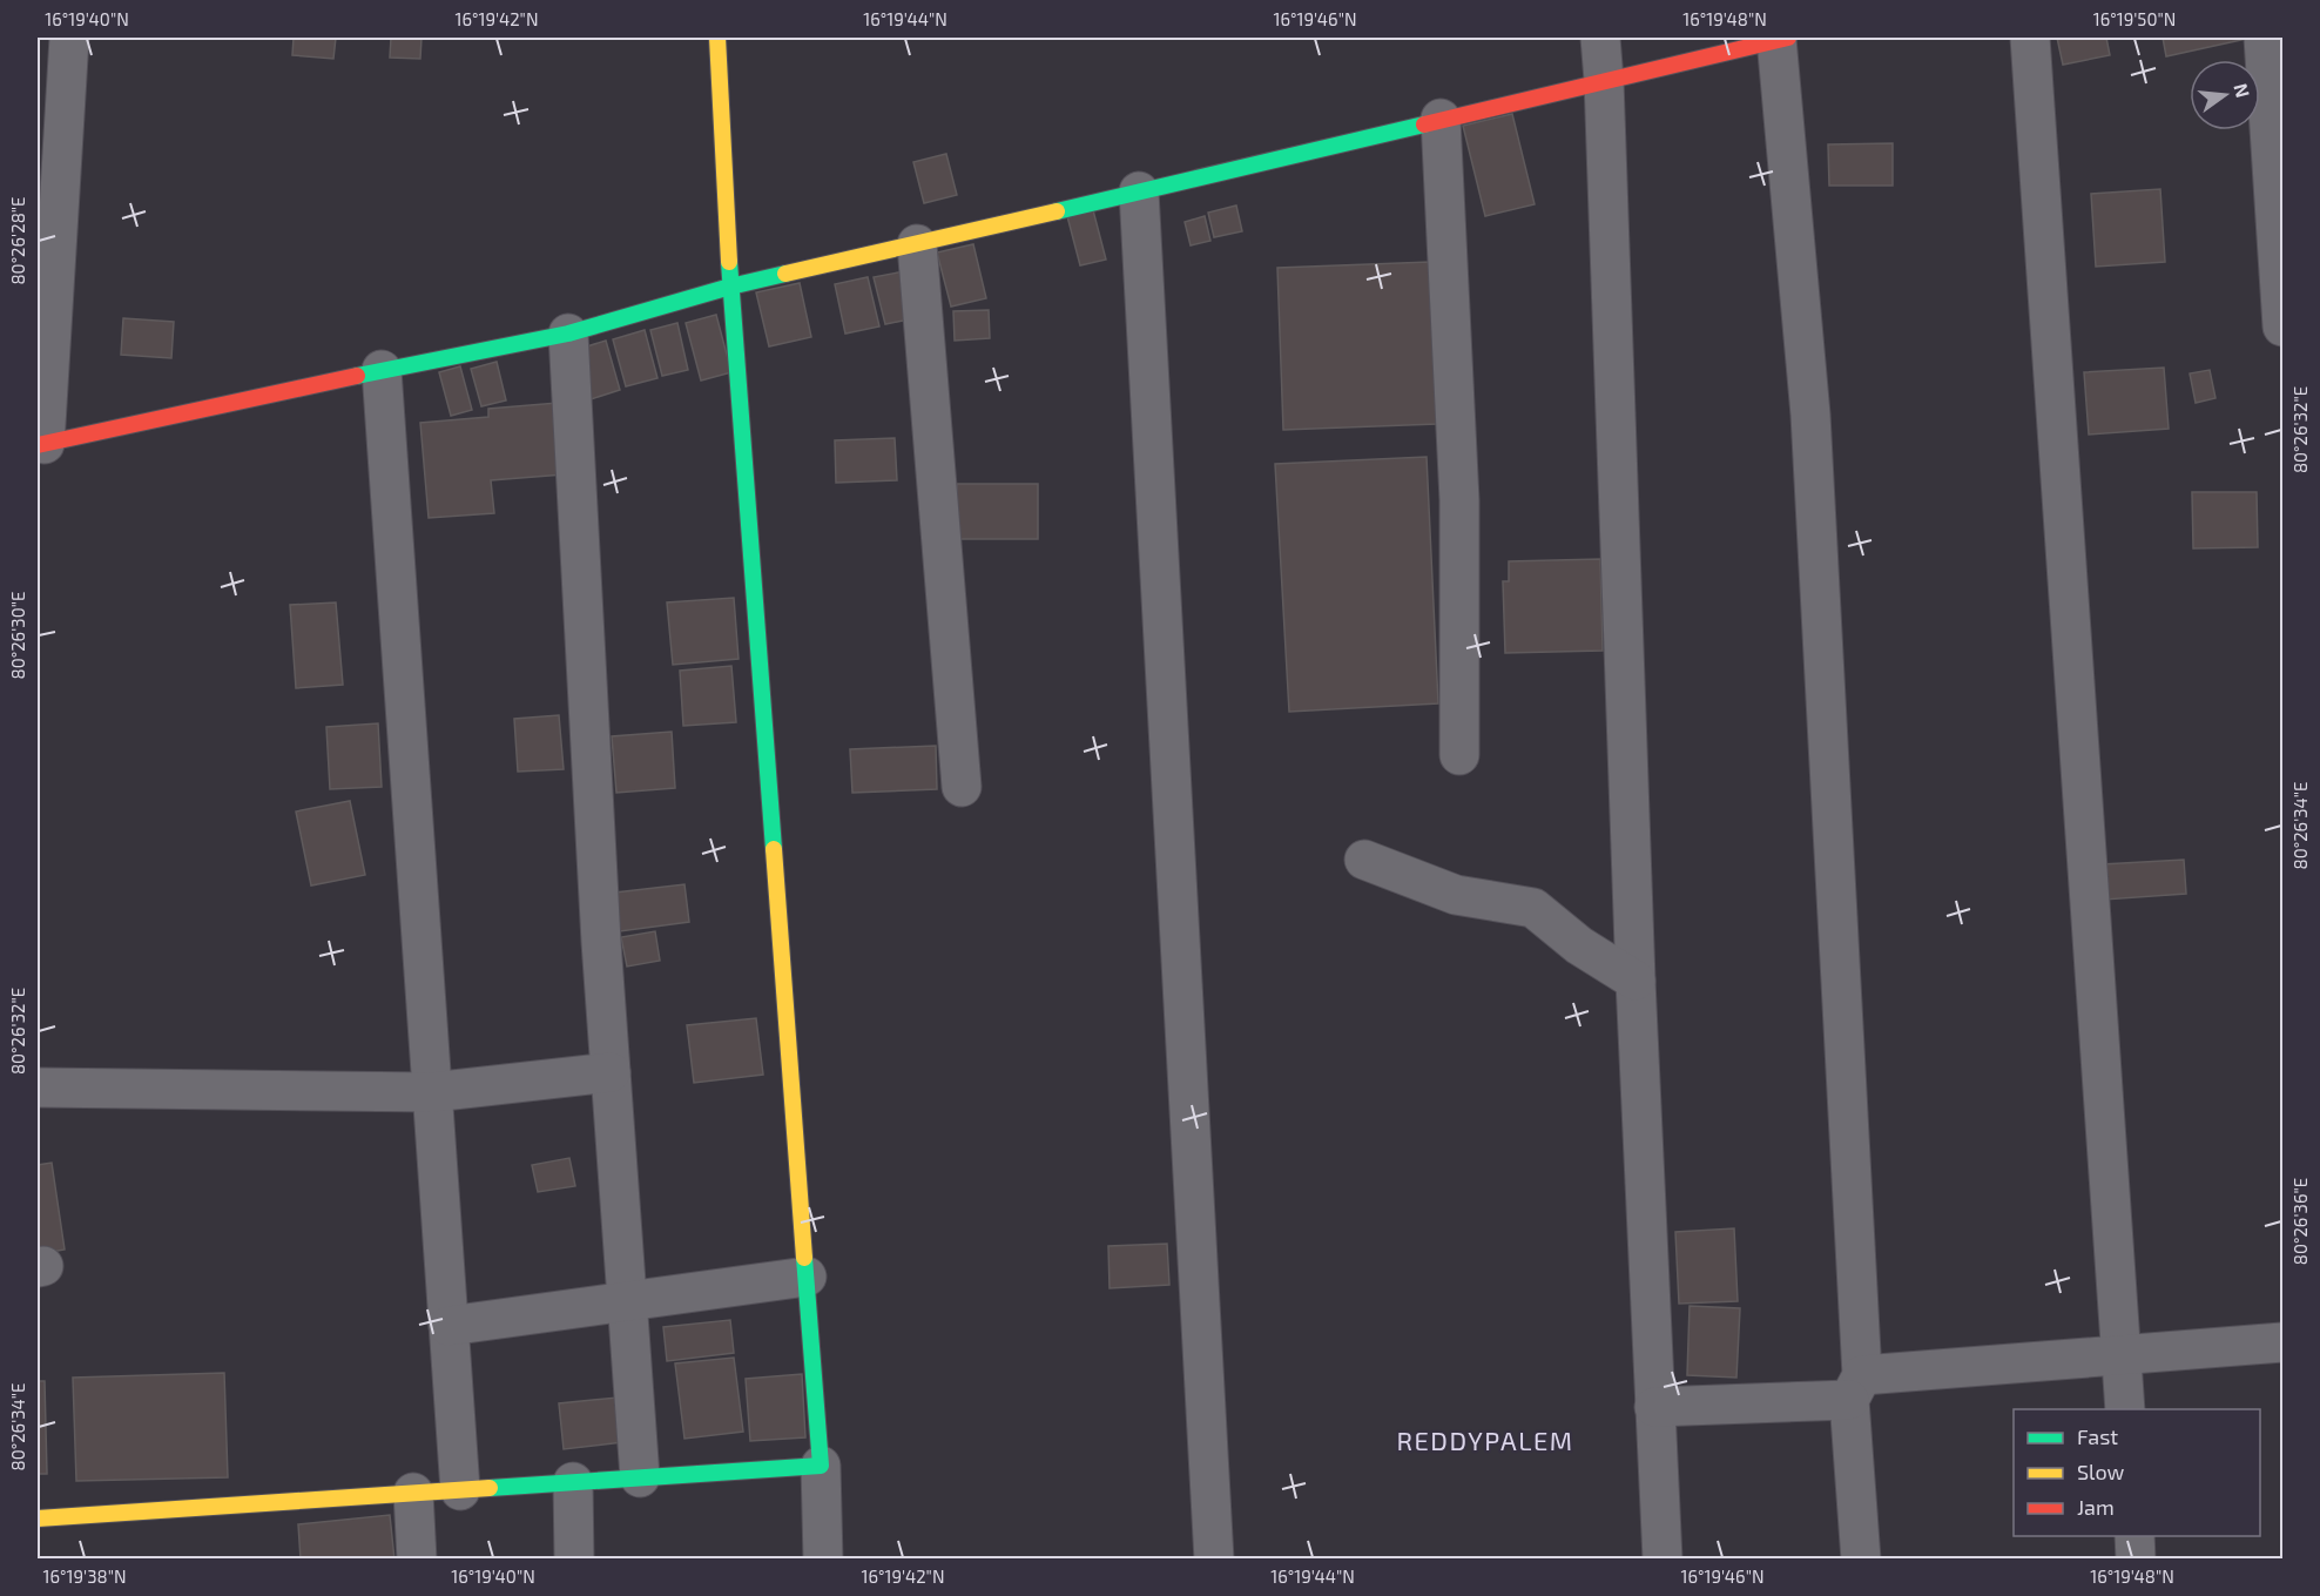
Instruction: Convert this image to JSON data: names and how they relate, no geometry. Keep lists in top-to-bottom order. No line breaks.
{"districts":["REDDYPALEM"],"legend":["Fast","Slow","Jam"],"north":"right","coordinates":["16°19'40\"N","16°19'42\"N","16°19'44\"N","16°19'46\"N","16°19'48\"N","16°19'50\"N","80°26'28\"E","80°26'32\"E","80°26'30\"E","80°26'34\"E","80°26'36\"E","16°19'38\"N"]}
